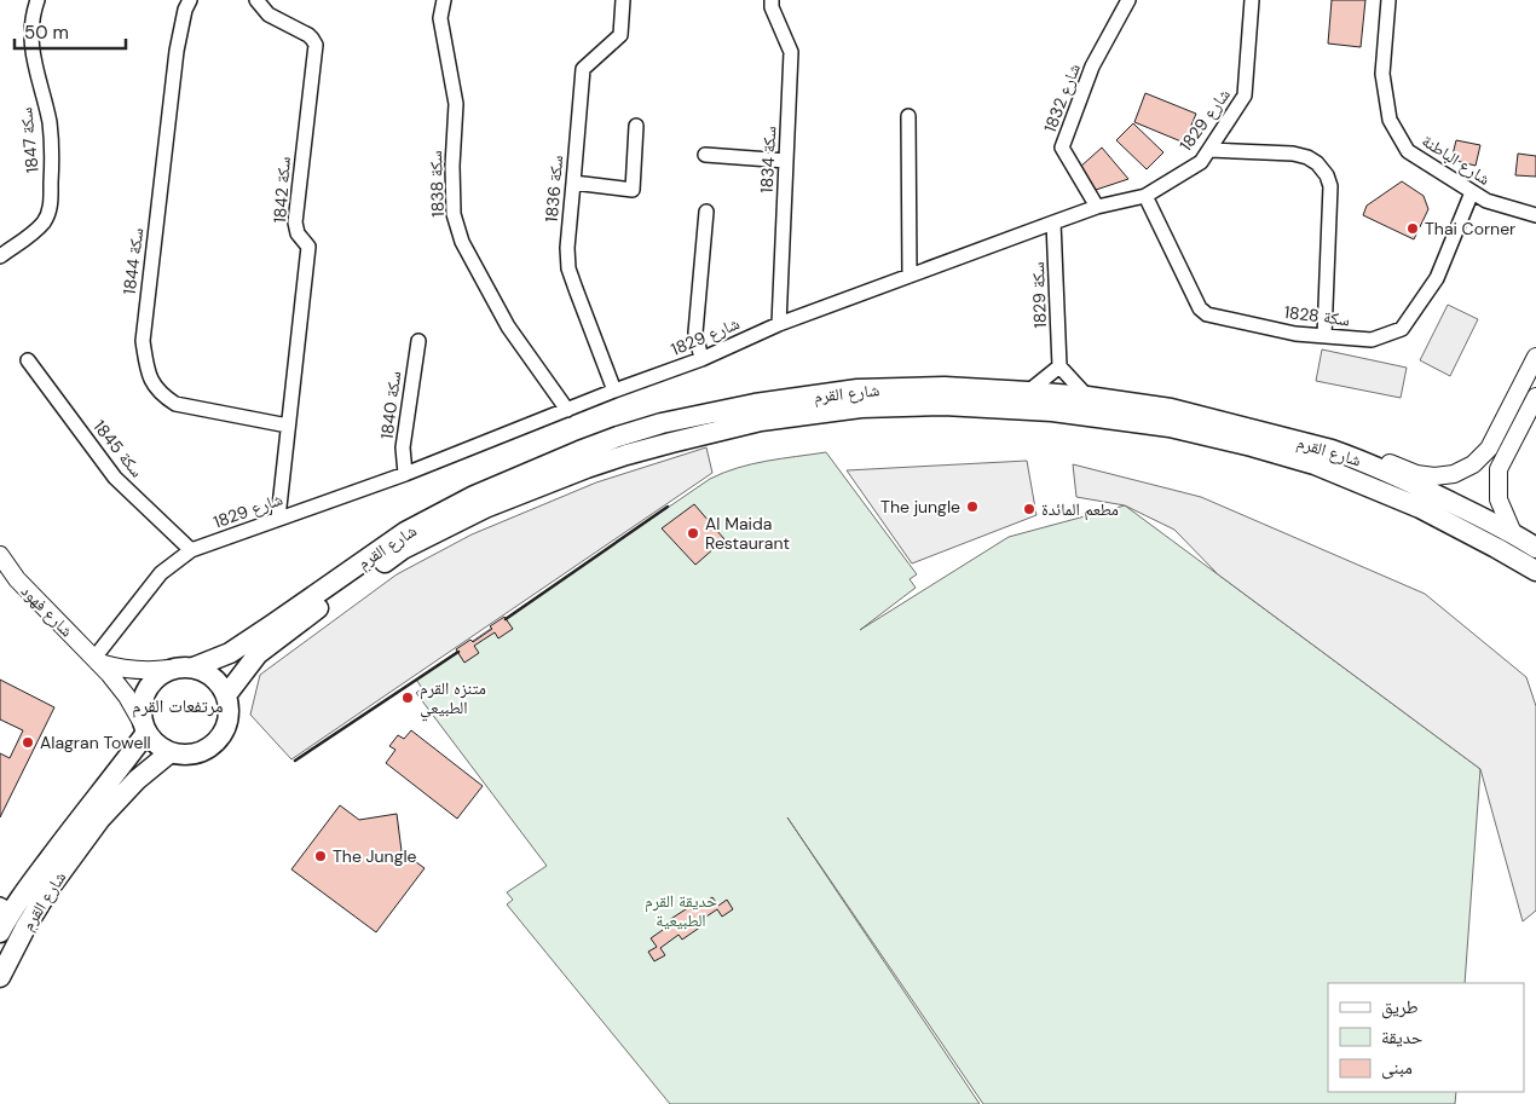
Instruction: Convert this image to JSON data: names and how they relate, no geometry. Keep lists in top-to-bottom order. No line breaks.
{"streets":{"main road":["شارع القرم"],"street":["1832 شارع","1829 شارع","سكة 1847","سكة 1834","شارع الباطنة","1838 سكة","سكة 1836","سكة 1842","سكة 1844","سكة 1829","سكة 1828","سكة 1840","1845 سكة","شارع فهود"]},"crossings":[["1832 شارع","1829 شارع"],["1829 شارع","سكة 1834"],["1829 شارع","1838 سكة"],["1829 شارع","سكة 1836"],["1829 شارع","سكة 1842"],["1829 شارع","سكة 1829"],["1829 شارع","سكة 1828"],["1829 شارع","سكة 1840"],["1829 شارع","1845 سكة"],["1829 شارع","شارع فهود"],["شارع الباطنة","سكة 1828"],["سكة 1842","سكة 1844"],["شارع القرم","شارع فهود"]],"districts":["مرتفعات القرم"],"parks":["حديقة القرم الطبيعية"],"places":["Thai Corner","The jungle","مطعم المائدة","Al Maida Restaurant","متنزه القرم الطبيعي","Alagran Towell","The Jungle"],"legend":["طريق","حديقة","مبنى"],"scale_bar":"50 m"}
